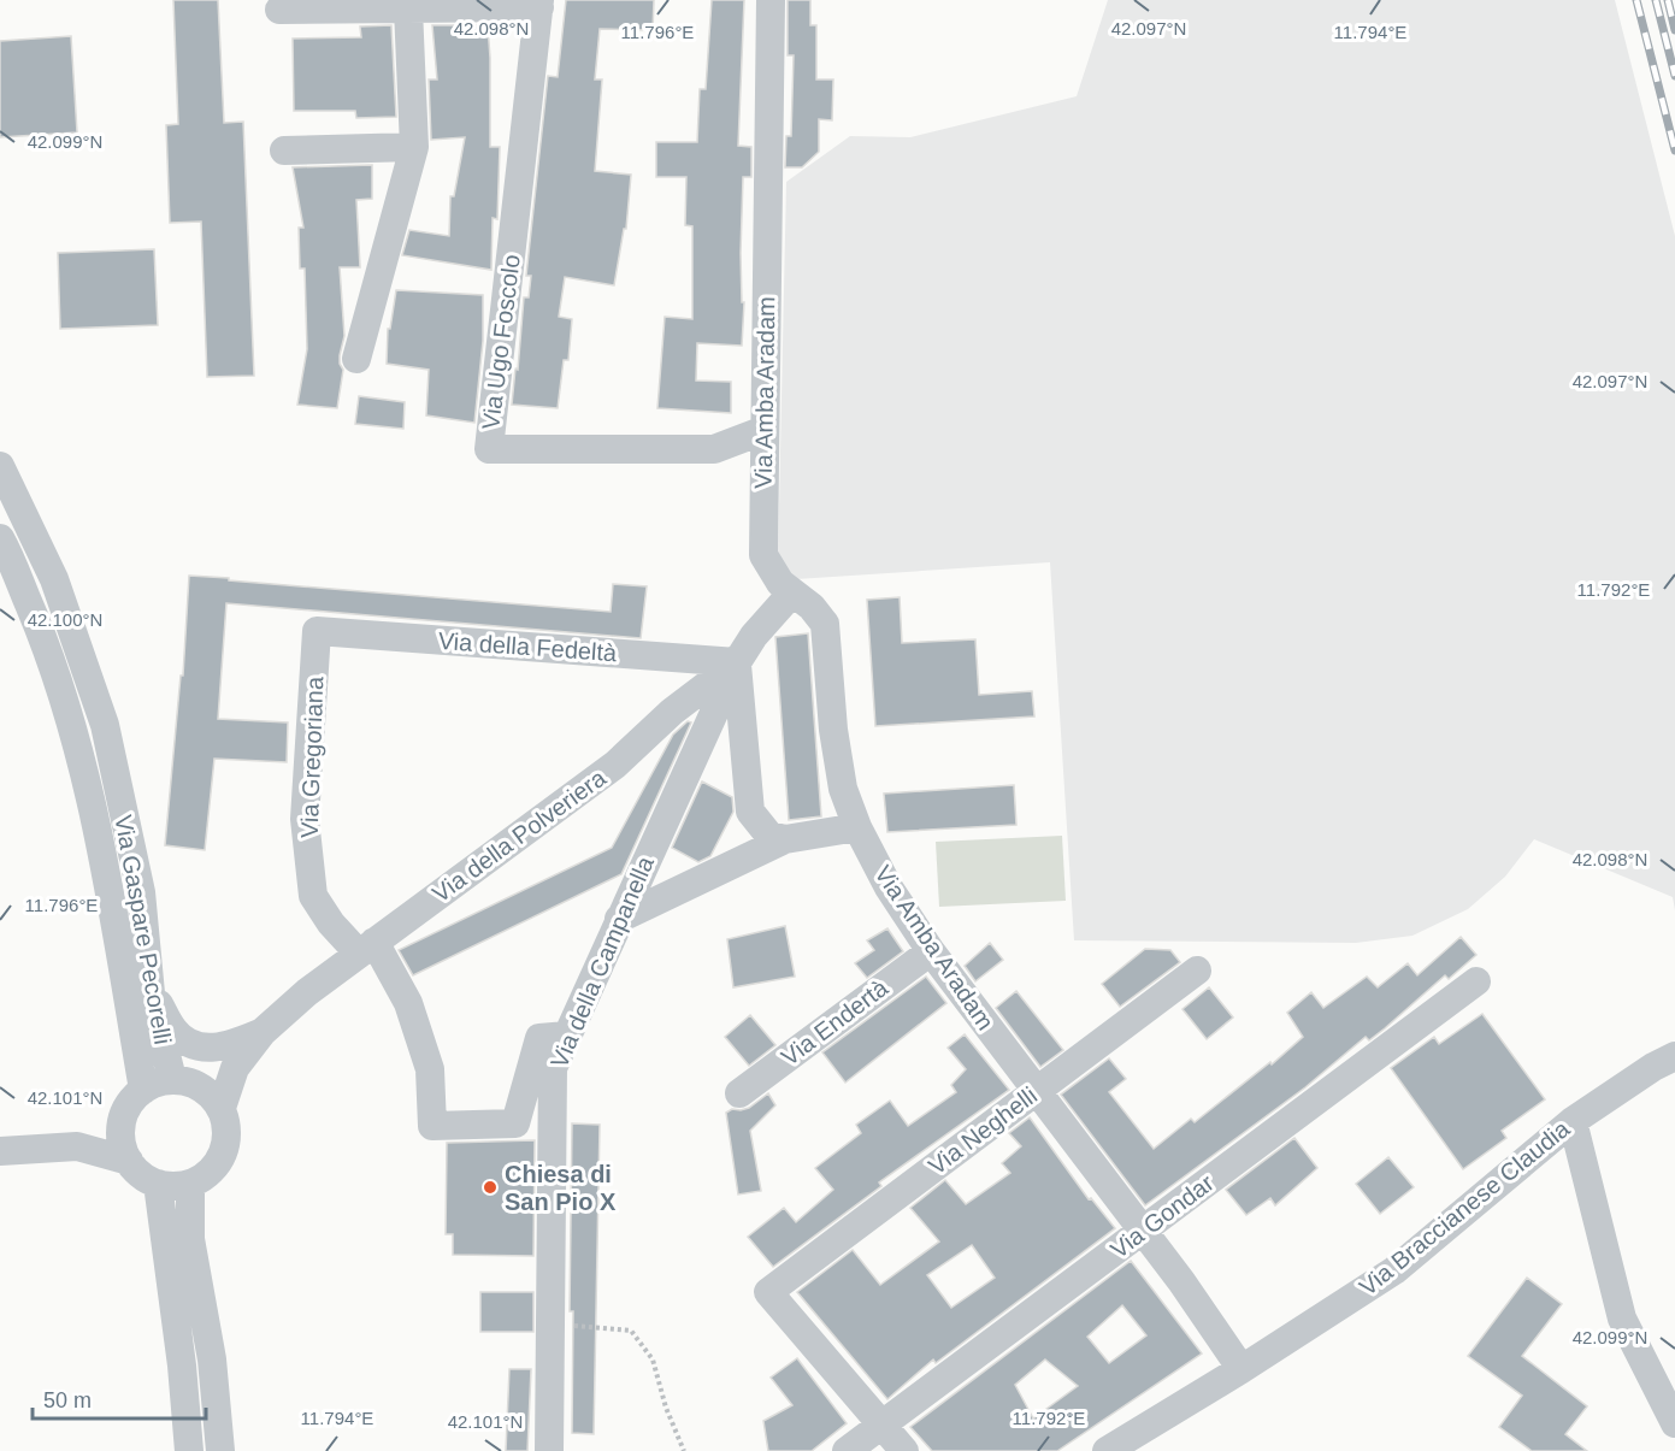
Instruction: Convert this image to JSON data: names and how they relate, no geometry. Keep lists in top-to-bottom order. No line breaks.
{"streets":{"street":["Via Ugo Foscolo","Via Amba Aradam","Via della Fedeltà","Via Gregoriana","Via della Polveriera","Via Gaspare Pecorelli","Via della Campanella","Via Endertà","Via Neghelli","Via Braccianese Claudia","Via Gondar"]},"crossings":[["Via Ugo Foscolo","Via Amba Aradam"],["Via Amba Aradam","Via della Polveriera"],["Via Amba Aradam","Via Endertà"],["Via Amba Aradam","Via Neghelli"],["Via Amba Aradam","Via Braccianese Claudia"],["Via Amba Aradam","Via Gondar"],["Via della Fedeltà","Via Gregoriana"],["Via della Fedeltà","Via della Polveriera"],["Via della Fedeltà","Via della Campanella"],["Via Gregoriana","Via della Polveriera"],["Via Gregoriana","Via della Campanella"],["Via della Polveriera","Via Gaspare Pecorelli"],["Via della Polveriera","Via della Campanella"],["Via Neghelli","Via Gondar"]],"places":["Chiesa di San Pio X"],"scale_bar":"50 m","coordinates":["42.098°N","42.097°N","11.796°E","11.794°E","42.099°N","11.792°E","42.100°N","42.101°N"]}
